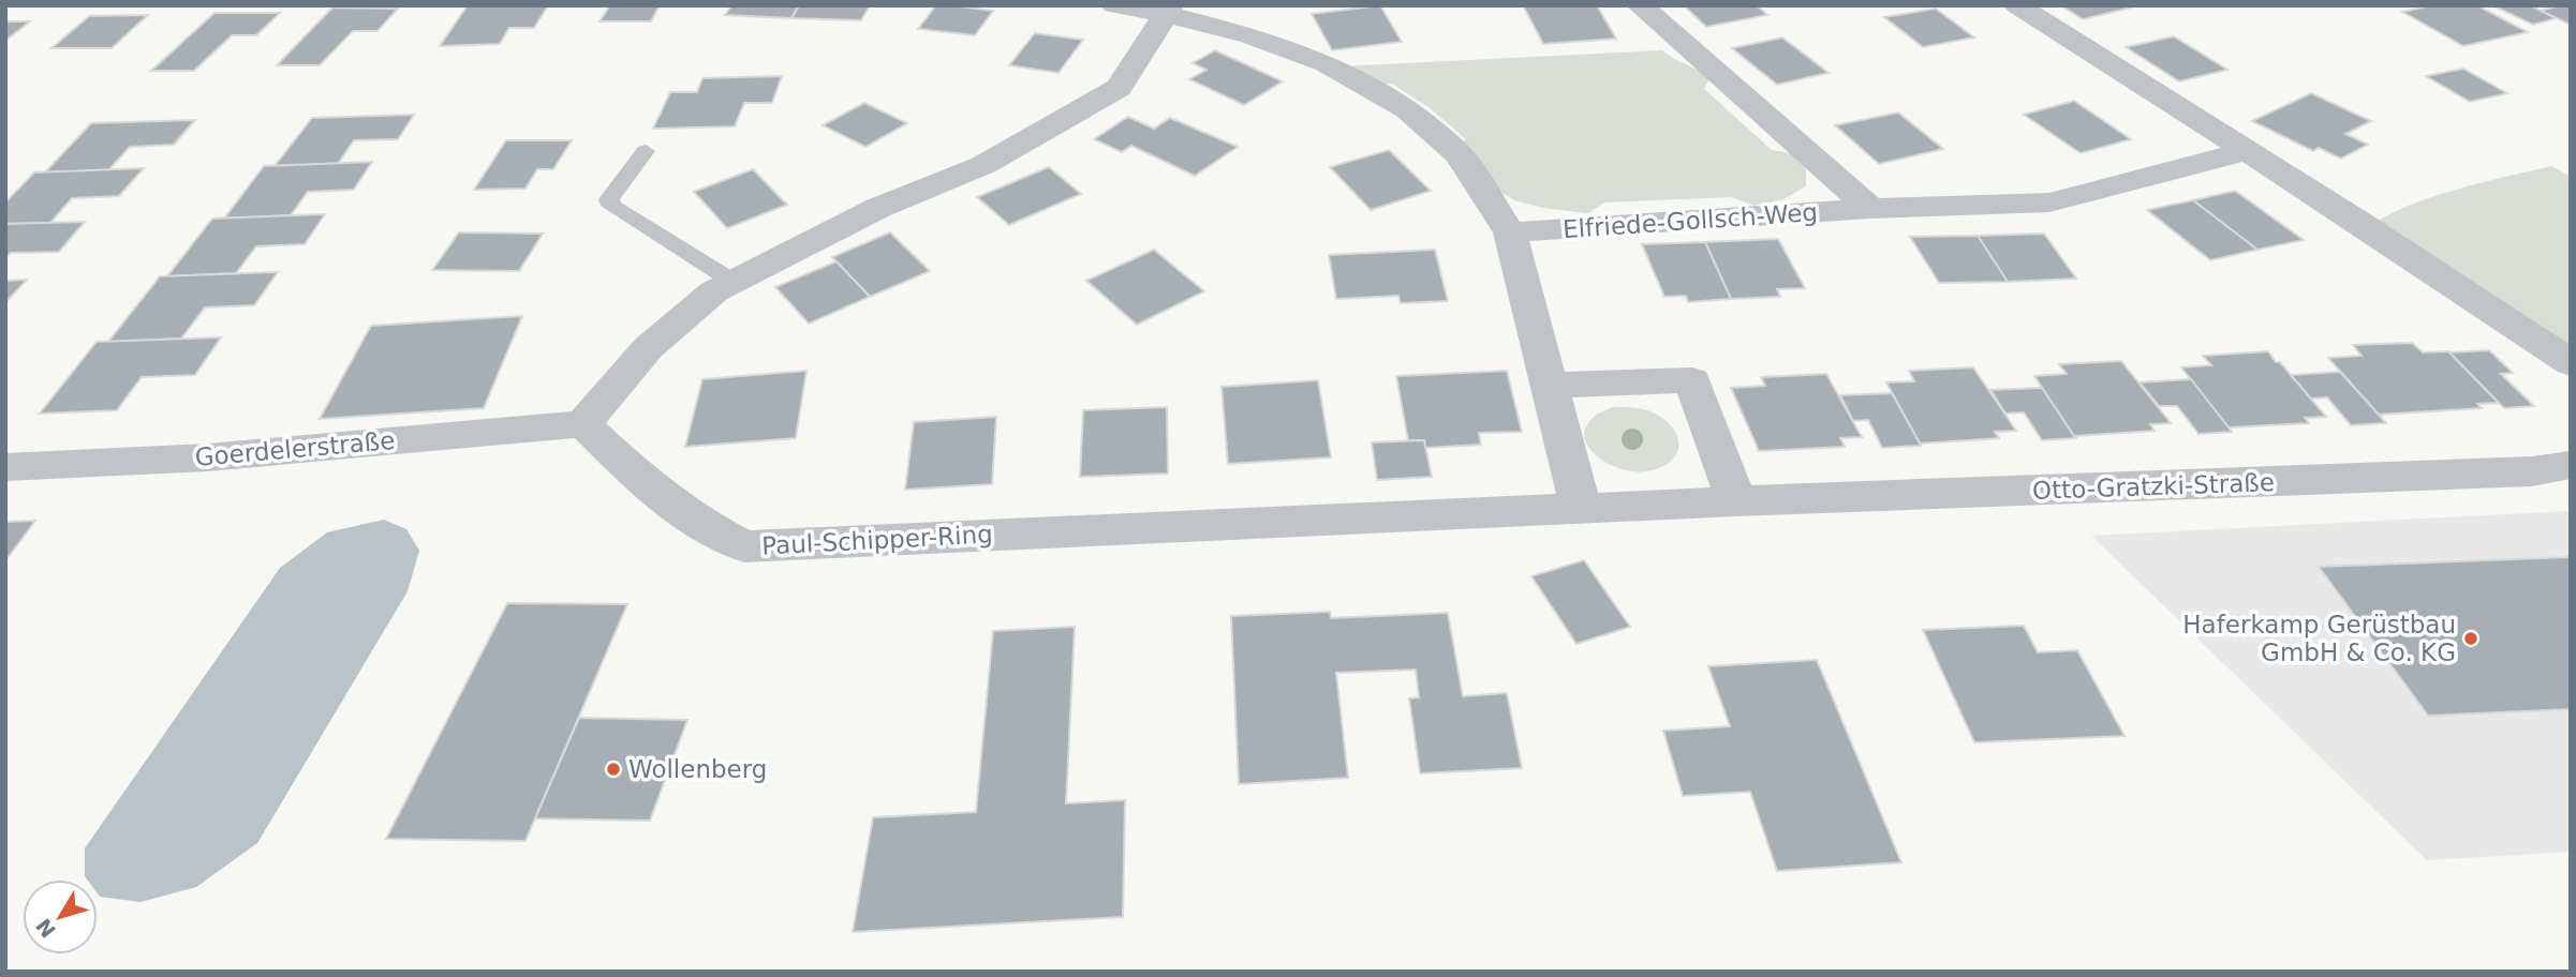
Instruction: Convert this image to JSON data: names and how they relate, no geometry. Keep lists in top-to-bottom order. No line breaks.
{"streets":{"street":["Elfriede-Gollsch-Weg","Goerdelerstraße","Otto-Gratzki-Straße","Paul-Schipper-Ring"]},"crossings":[["Goerdelerstraße","Paul-Schipper-Ring"],["Otto-Gratzki-Straße","Paul-Schipper-Ring"]],"places":["Haferkamp Gerüstbau GmbH & Co. KG","Wollenberg"],"north":"bottom left"}
